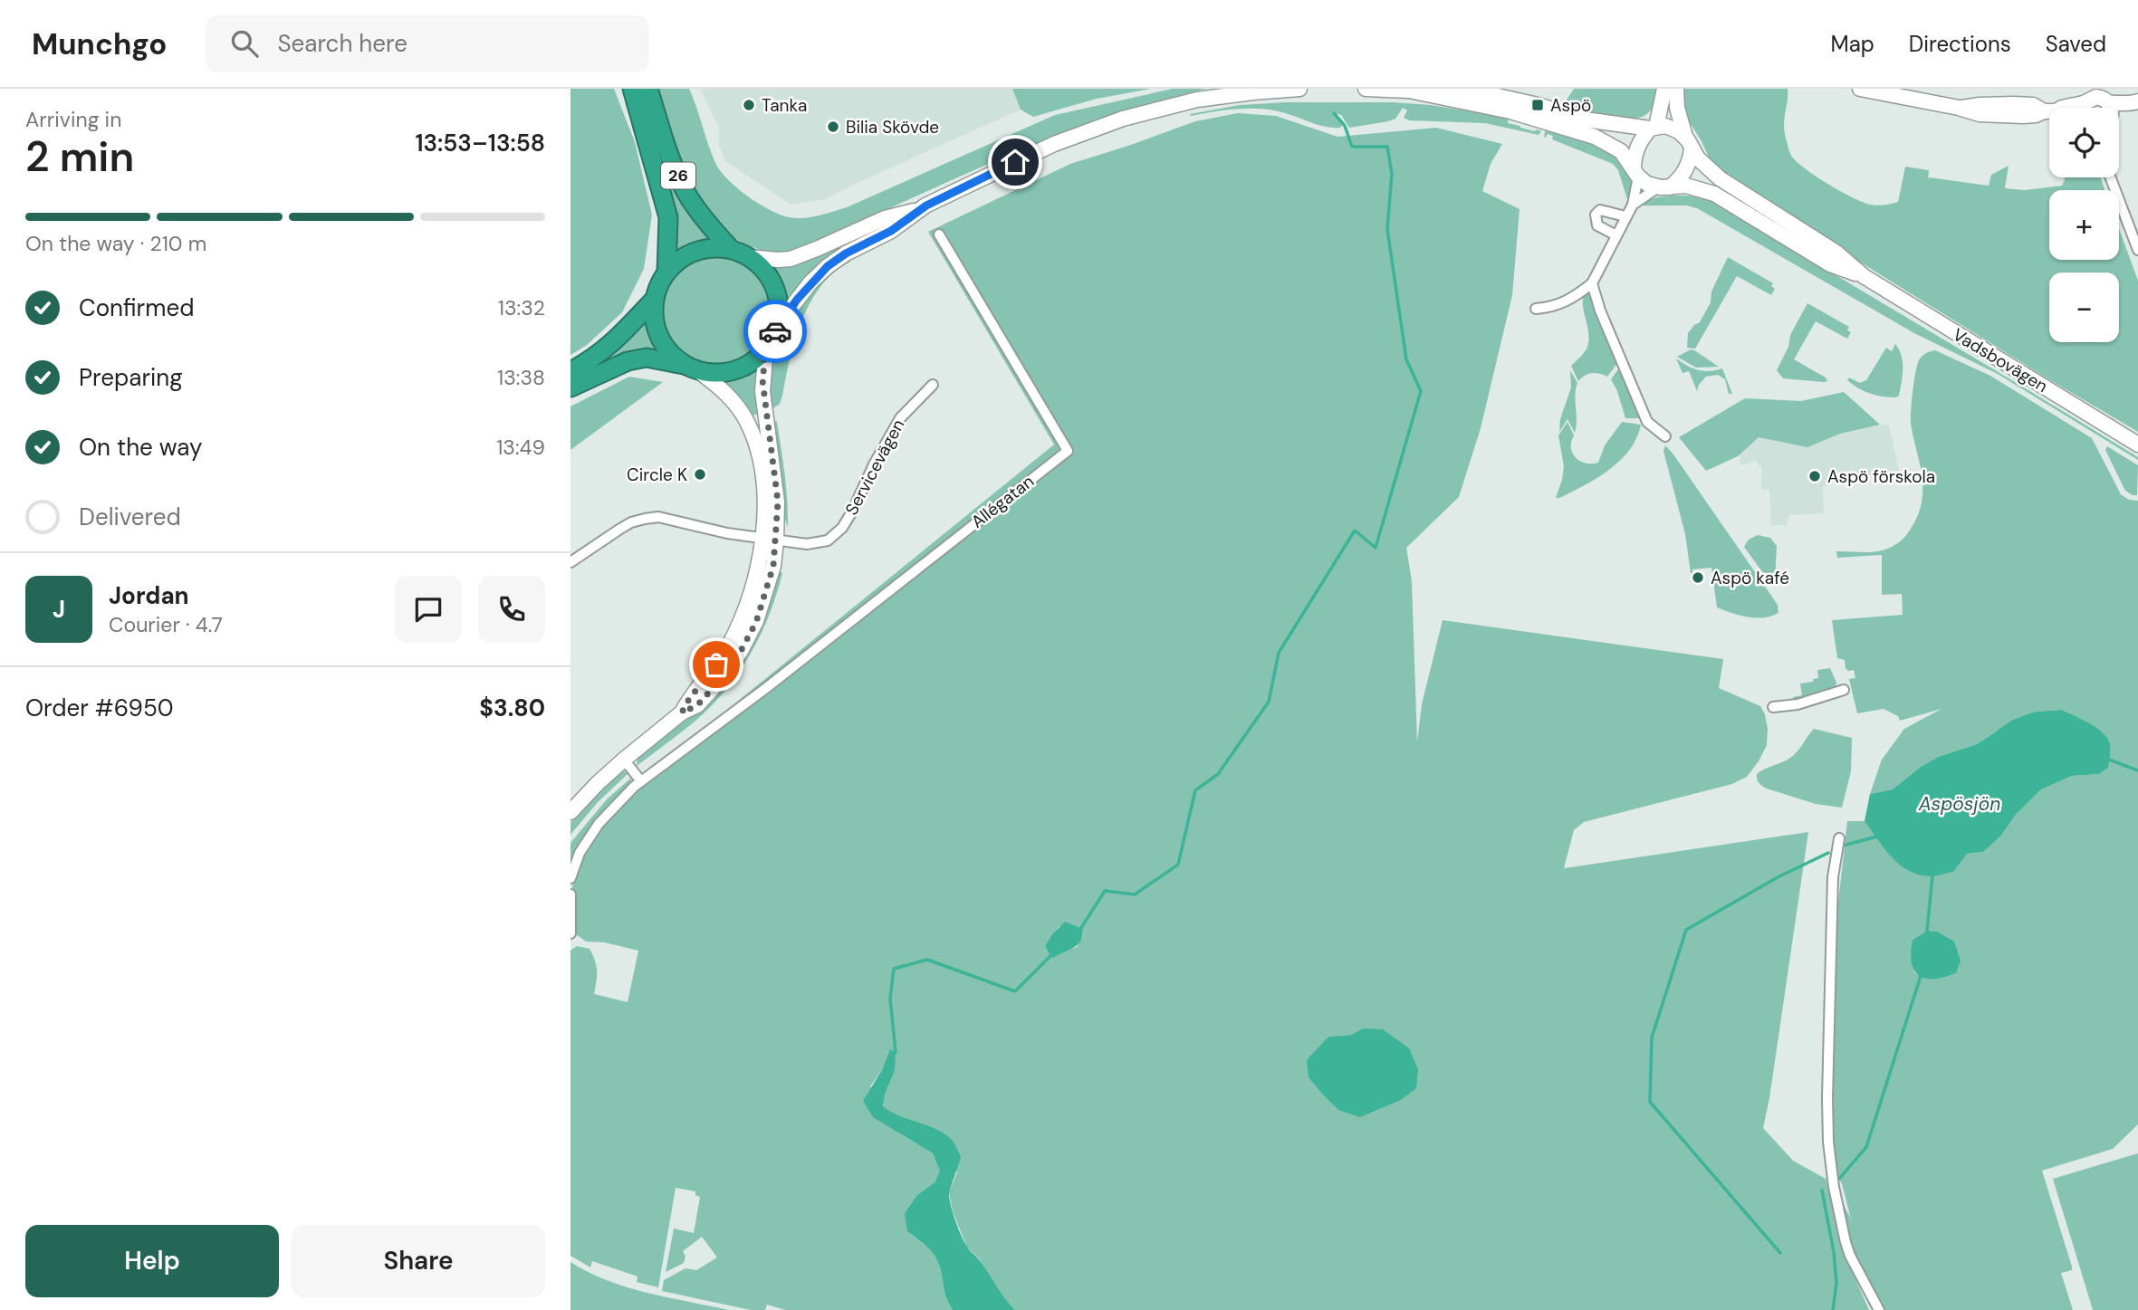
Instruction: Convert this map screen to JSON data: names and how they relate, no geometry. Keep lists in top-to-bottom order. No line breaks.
{"streets":{"highway":["26"],"main road":["Vadsbovägen"],"street":["Servicevägen","Allégatan"]},"water":["Aspösjön"],"places":{"other":["Tanka","Bilia Skövde","Circle K","Aspö förskola","Aspö kafé"],"transit":["Aspö"]},"page":{"header":"Munchgo","search":"Search here","nav":["Map","Directions","Saved"],"heading":["2 min","Arriving in","13:53–13:58"],"panel":["Jordan","Courier · 4.7","Order #6950","$3.80"],"map_buttons":["+","−"],"bar":"On the way · 210 m","list":[["Confirmed","13:32"],["Preparing","13:38"],["On the way","13:49"],"Delivered"],"round":"J","buttons":["Help","Share"]}}
